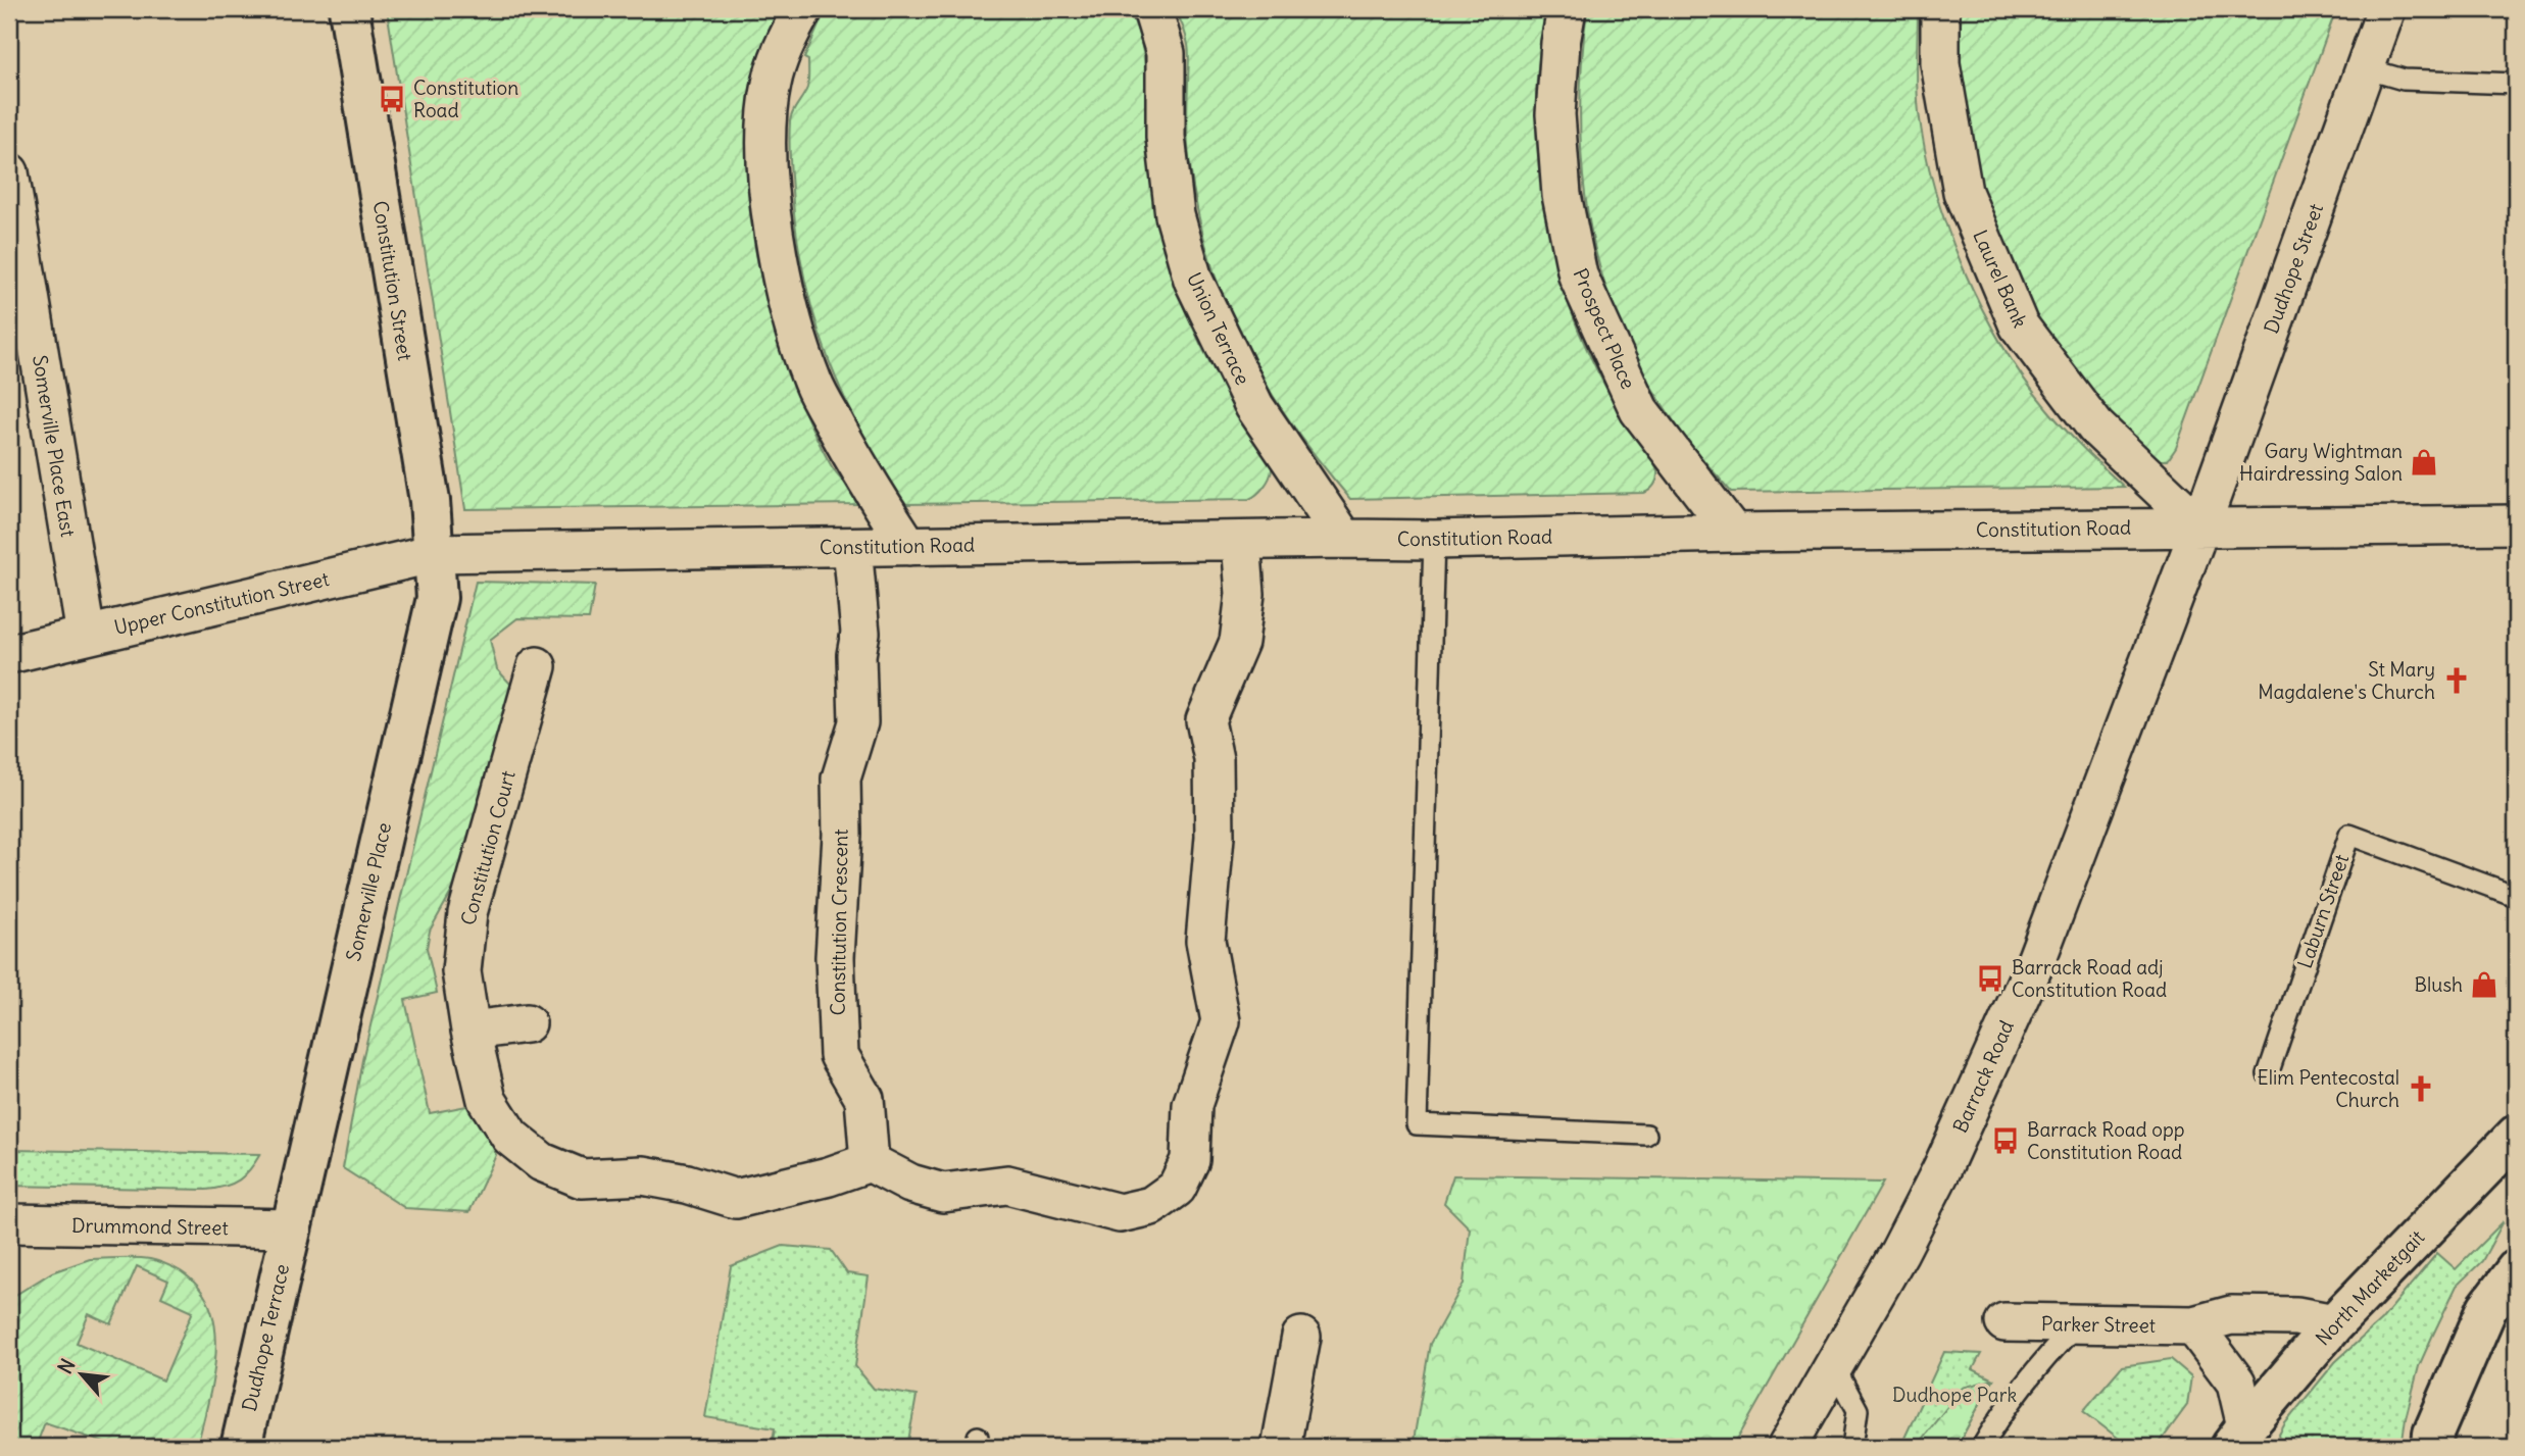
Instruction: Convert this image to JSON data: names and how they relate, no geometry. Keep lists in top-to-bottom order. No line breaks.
{"streets":{"street":["Dudhope Street","Laurel Bank","Constitution Street","Union Terrace","Prospect Place","Somerville Place East","Constitution Road","Upper Constitution Street","Constitution Court","Somerville Place","Constitution Crescent","Barrack Road","Drummond Street","North Marketgait","Parker Street","Dudhope Terrace"],"lane":["Laburn Street"]},"crossings":[["Dudhope Street","Laurel Bank"],["Dudhope Street","Constitution Road"],["Dudhope Street","Barrack Road"],["Laurel Bank","Constitution Road"],["Laurel Bank","Barrack Road"],["Constitution Street","Constitution Road"],["Constitution Street","Upper Constitution Street"],["Constitution Street","Somerville Place"],["Union Terrace","Constitution Road"],["Prospect Place","Constitution Road"],["Somerville Place East","Upper Constitution Street"],["Constitution Road","Upper Constitution Street"],["Constitution Road","Somerville Place"],["Constitution Road","Constitution Crescent"],["Constitution Road","Barrack Road"],["Upper Constitution Street","Somerville Place"],["Constitution Court","Constitution Crescent"],["Somerville Place","Drummond Street"],["Somerville Place","Dudhope Terrace"],["Drummond Street","Dudhope Terrace"],["North Marketgait","Parker Street"]],"parks":["Dudhope Park"],"places":{"bus stop":["Constitution Road","Barrack Road adj Constitution Road","Barrack Road opp Constitution Road"],"shop":["Gary Wightman Hairdressing Salon","Blush"],"church":["St Mary Magdalene's Church","Elim Pentecostal Church"]},"north":"top left"}
